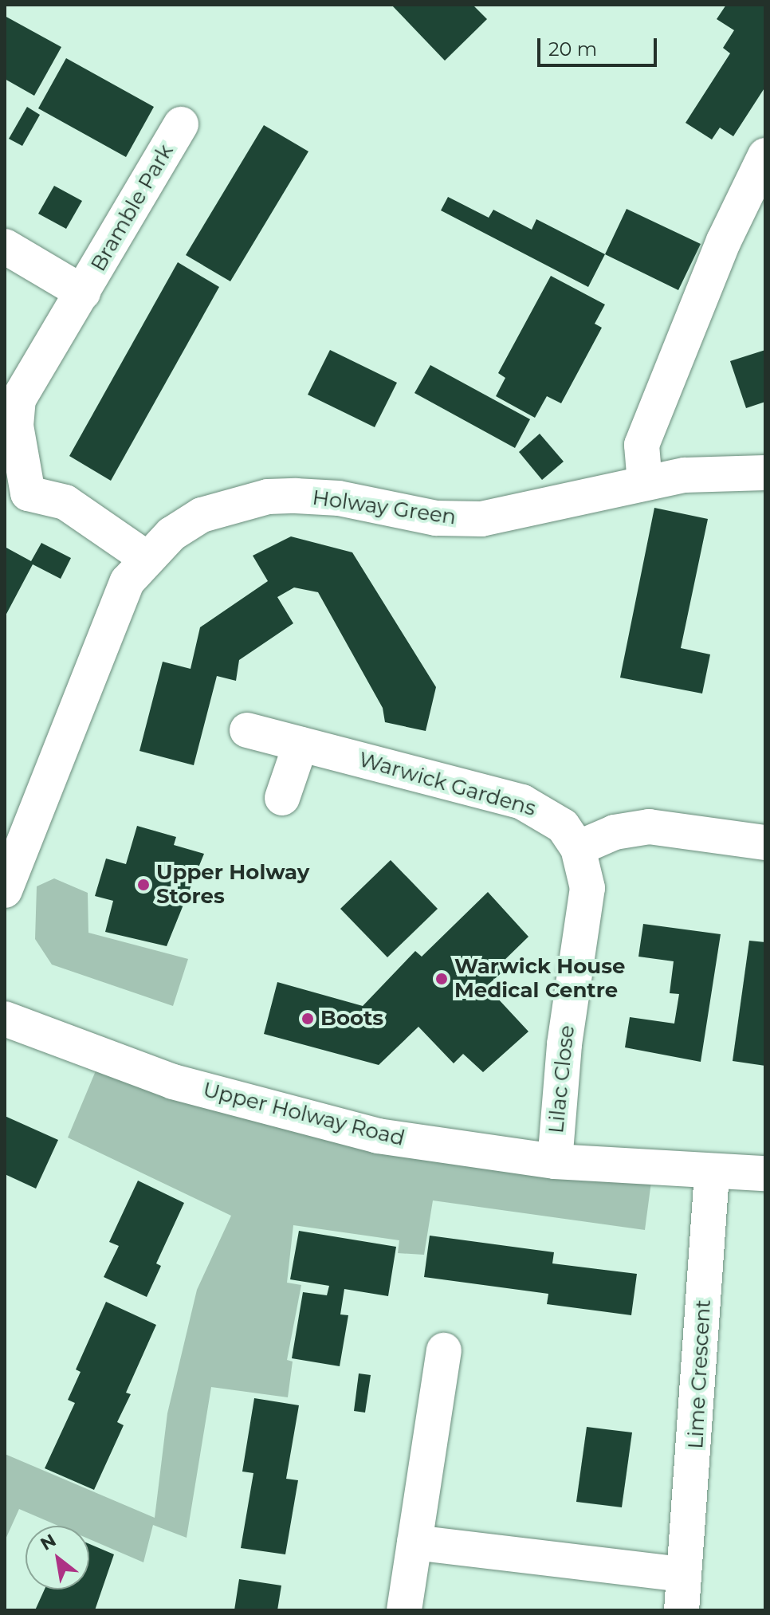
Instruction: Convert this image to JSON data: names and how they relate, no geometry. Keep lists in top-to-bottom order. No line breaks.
{"streets":{"street":["Bramble Park","Holway Green","Warwick Gardens","Lilac Close","Upper Holway Road","Lime Crescent"]},"crossings":[["Bramble Park","Holway Green"],["Warwick Gardens","Lilac Close"],["Lilac Close","Upper Holway Road"],["Upper Holway Road","Lime Crescent"]],"places":["Upper Holway Stores","Warwick House Medical Centre","Boots"],"scale_bar":"20 m","north":"top left"}
